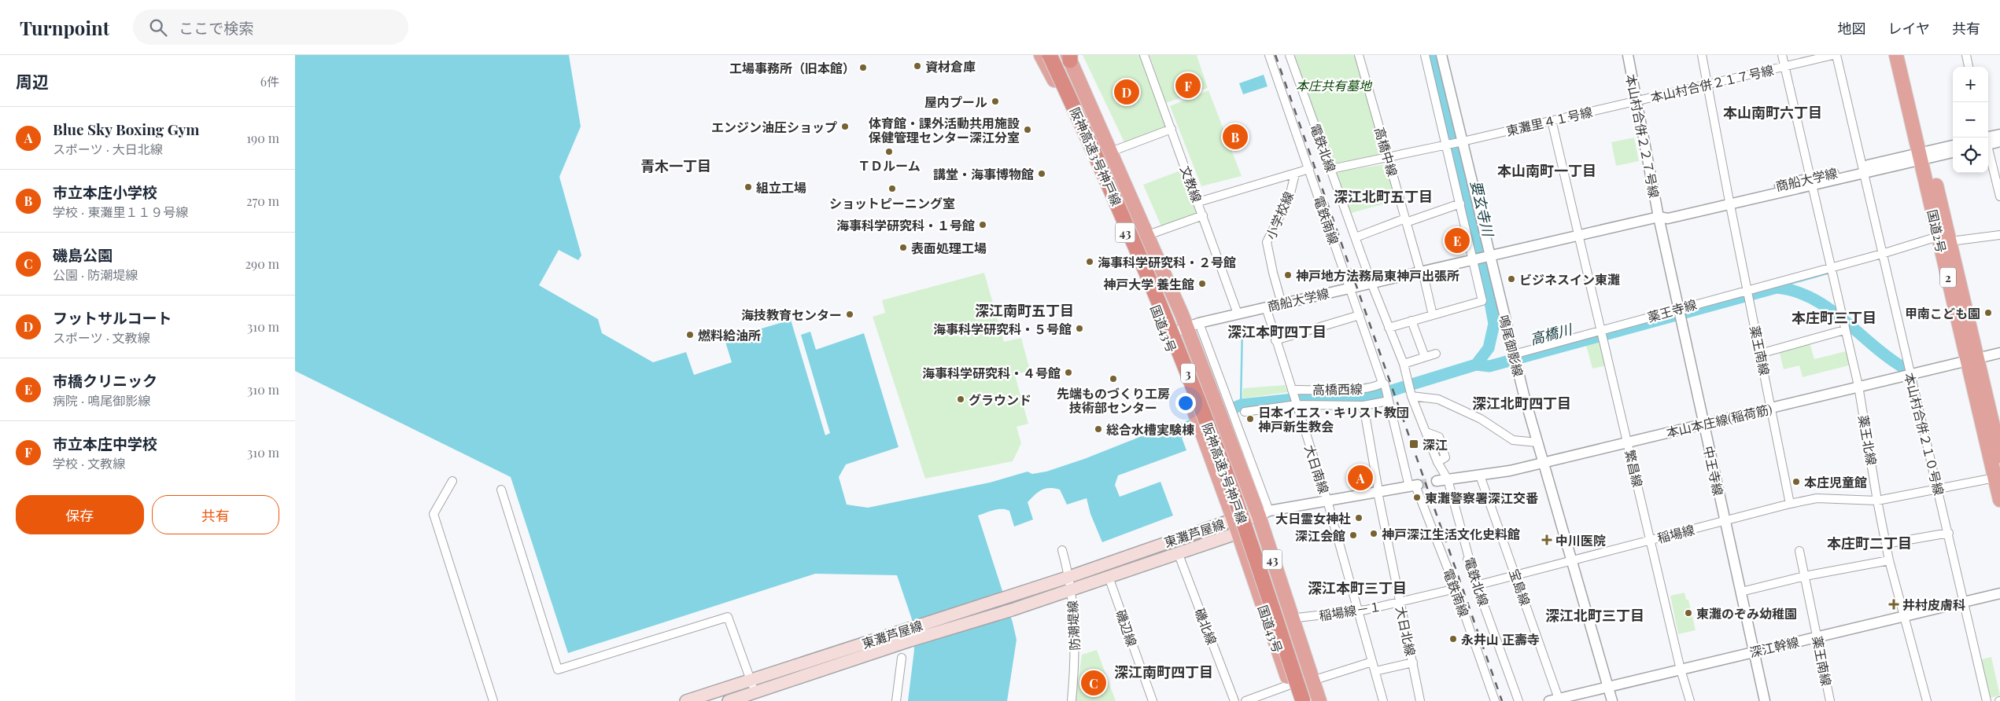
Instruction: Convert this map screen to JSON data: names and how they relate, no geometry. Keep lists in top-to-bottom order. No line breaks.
{"streets":{"highway":["阪神高速3号神戸線","国道2号","43","2","国道43号","3"],"main road":["東灘芦屋線"],"street":["本山村合併２１７号線","東灘里４１号線","本山村合併２２７号線","電鉄北線","高橋中線","商船大学線","文教線","小学校線","電鉄南線","薬王寺線","鳴尾御影線","薬王南線","高橋西線","本山本庄線(稲荷筋)","本山村合併２１０号線","薬王北線","繁昌線","大日南線","中王寺線","稲場線","宝島線","稲場線－１","防潮堤線","磯北線","磯辺線","大日北線","深江幹線"]},"crossings":[["本山村合併２１７号線","東灘里４１号線"],["本山村合併２１７号線","本山村合併２２７号線"],["本山村合併２１７号線","薬王南線"],["本山村合併２１７号線","本山村合併２１０号線"],["本山村合併２１７号線","薬王北線"],["東灘里４１号線","本山村合併２２７号線"],["東灘里４１号線","電鉄北線"],["東灘里４１号線","高橋中線"],["東灘里４１号線","鳴尾御影線"],["東灘里４１号線","繁昌線"],["本山村合併２２７号線","商船大学線"],["本山村合併２２７号線","中王寺線"],["電鉄北線","商船大学線"],["電鉄北線","本山本庄線(稲荷筋)"],["電鉄北線","稲場線"],["高橋中線","商船大学線"],["阪神高速3号神戸線","国道43号"],["商船大学線","文教線"],["商船大学線","小学校線"],["商船大学線","電鉄南線"],["商船大学線","国道2号"],["商船大学線","国道43号"],["商船大学線","鳴尾御影線"],["商船大学線","薬王南線"],["商船大学線","本山村合併２１０号線"],["商船大学線","薬王北線"],["商船大学線","繁昌線"],["商船大学線","大日南線"],["商船大学線","中王寺線"],["電鉄南線","高橋西線"],["電鉄南線","稲場線－１"],["国道2号","薬王寺線"],["国道2号","本山本庄線(稲荷筋)"],["国道2号","稲場線"],["薬王寺線","鳴尾御影線"],["薬王寺線","薬王南線"],["薬王寺線","本山村合併２１０号線"],["薬王寺線","薬王北線"],["薬王寺線","繁昌線"],["薬王寺線","中王寺線"],["国道43号","東灘芦屋線"],["国道43号","稲場線－１"],["鳴尾御影線","本山本庄線(稲荷筋)"],["鳴尾御影線","稲場線"],["鳴尾御影線","深江幹線"],["薬王南線","本山本庄線(稲荷筋)"],["薬王南線","稲場線"],["薬王南線","深江幹線"],["高橋西線","大日南線"],["本山本庄線(稲荷筋)","本山村合併２１０号線"],["本山本庄線(稲荷筋)","薬王北線"],["本山本庄線(稲荷筋)","繁昌線"],["本山本庄線(稲荷筋)","中王寺線"],["本山本庄線(稲荷筋)","宝島線"],["本山村合併２１０号線","稲場線"],["本山村合併２１０号線","深江幹線"],["薬王北線","稲場線"],["薬王北線","深江幹線"],["繁昌線","稲場線"],["繁昌線","深江幹線"],["大日南線","稲場線－１"],["中王寺線","稲場線"],["中王寺線","深江幹線"],["東灘芦屋線","防潮堤線"],["東灘芦屋線","磯北線"],["東灘芦屋線","磯辺線"],["稲場線","宝島線"],["宝島線","深江幹線"],["稲場線－１","大日北線"]],"districts":["本山南町六丁目","青木一丁目","本山南町一丁目","深江北町五丁目","深江南町五丁目","本庄町三丁目","深江本町四丁目","深江北町四丁目","本庄町二丁目","深江本町三丁目","深江北町三丁目","深江南町四丁目"],"water":["要玄寺川","高橋川"],"parks":["本庄共有墓地"],"places":{"other":["資材倉庫","工場事務所（旧本館）","屋内プール","エンジン油圧ショップ","体育館・課外活動共用施設 保健管理センター深江分室","ＴＤルーム","講堂・海事博物館","組立工場","ショットピーニング室","海事科学研究科・１号館","表面処理工場","海事科学研究科・２号館","神戸地方法務局東神戸出張所","ビジネスイン東灘","神戸大学 養生館","甲南こども園","海技教育センター","海事科学研究科・５号館","燃料給油所","海事科学研究科・４号館","先端ものづくり工房 技術部センター","グラウンド","日本イエス・キリスト教団 神戸新生教会","総合水槽実験棟","本庄児童館","東灘警察署深江交番","大日霊女神社","神戸深江生活文化史料館","深江会館","東灘のぞみ幼稚園","永井山 正壽寺"],"transit":["深江"],"health":["中川医院","井村皮膚科"]},"page":{"header":"Turnpoint","search":"ここで検索","nav":["地図","レイヤ","共有"],"heading":["周辺","6件"],"map_buttons":["+","−"],"pins":["F","D","B","E","A","C"],"list":[{"mark":"A","name":"Blue Sky Boxing Gym","note":"スポーツ · 大日北線","value":"190 m"},{"mark":"B","name":"市立本庄小学校","note":"学校 · 東灘里１１９号線","value":"270 m"},{"mark":"C","name":"磯島公園","note":"公園 · 防潮堤線","value":"290 m"},{"mark":"D","name":"フットサルコート","note":"スポーツ · 文教線","value":"310 m"},{"mark":"E","name":"市橋クリニック","note":"病院 · 鳴尾御影線","value":"310 m"},{"mark":"F","name":"市立本庄中学校","note":"学校 · 文教線","value":"310 m"}],"buttons":["保存","共有"]}}
